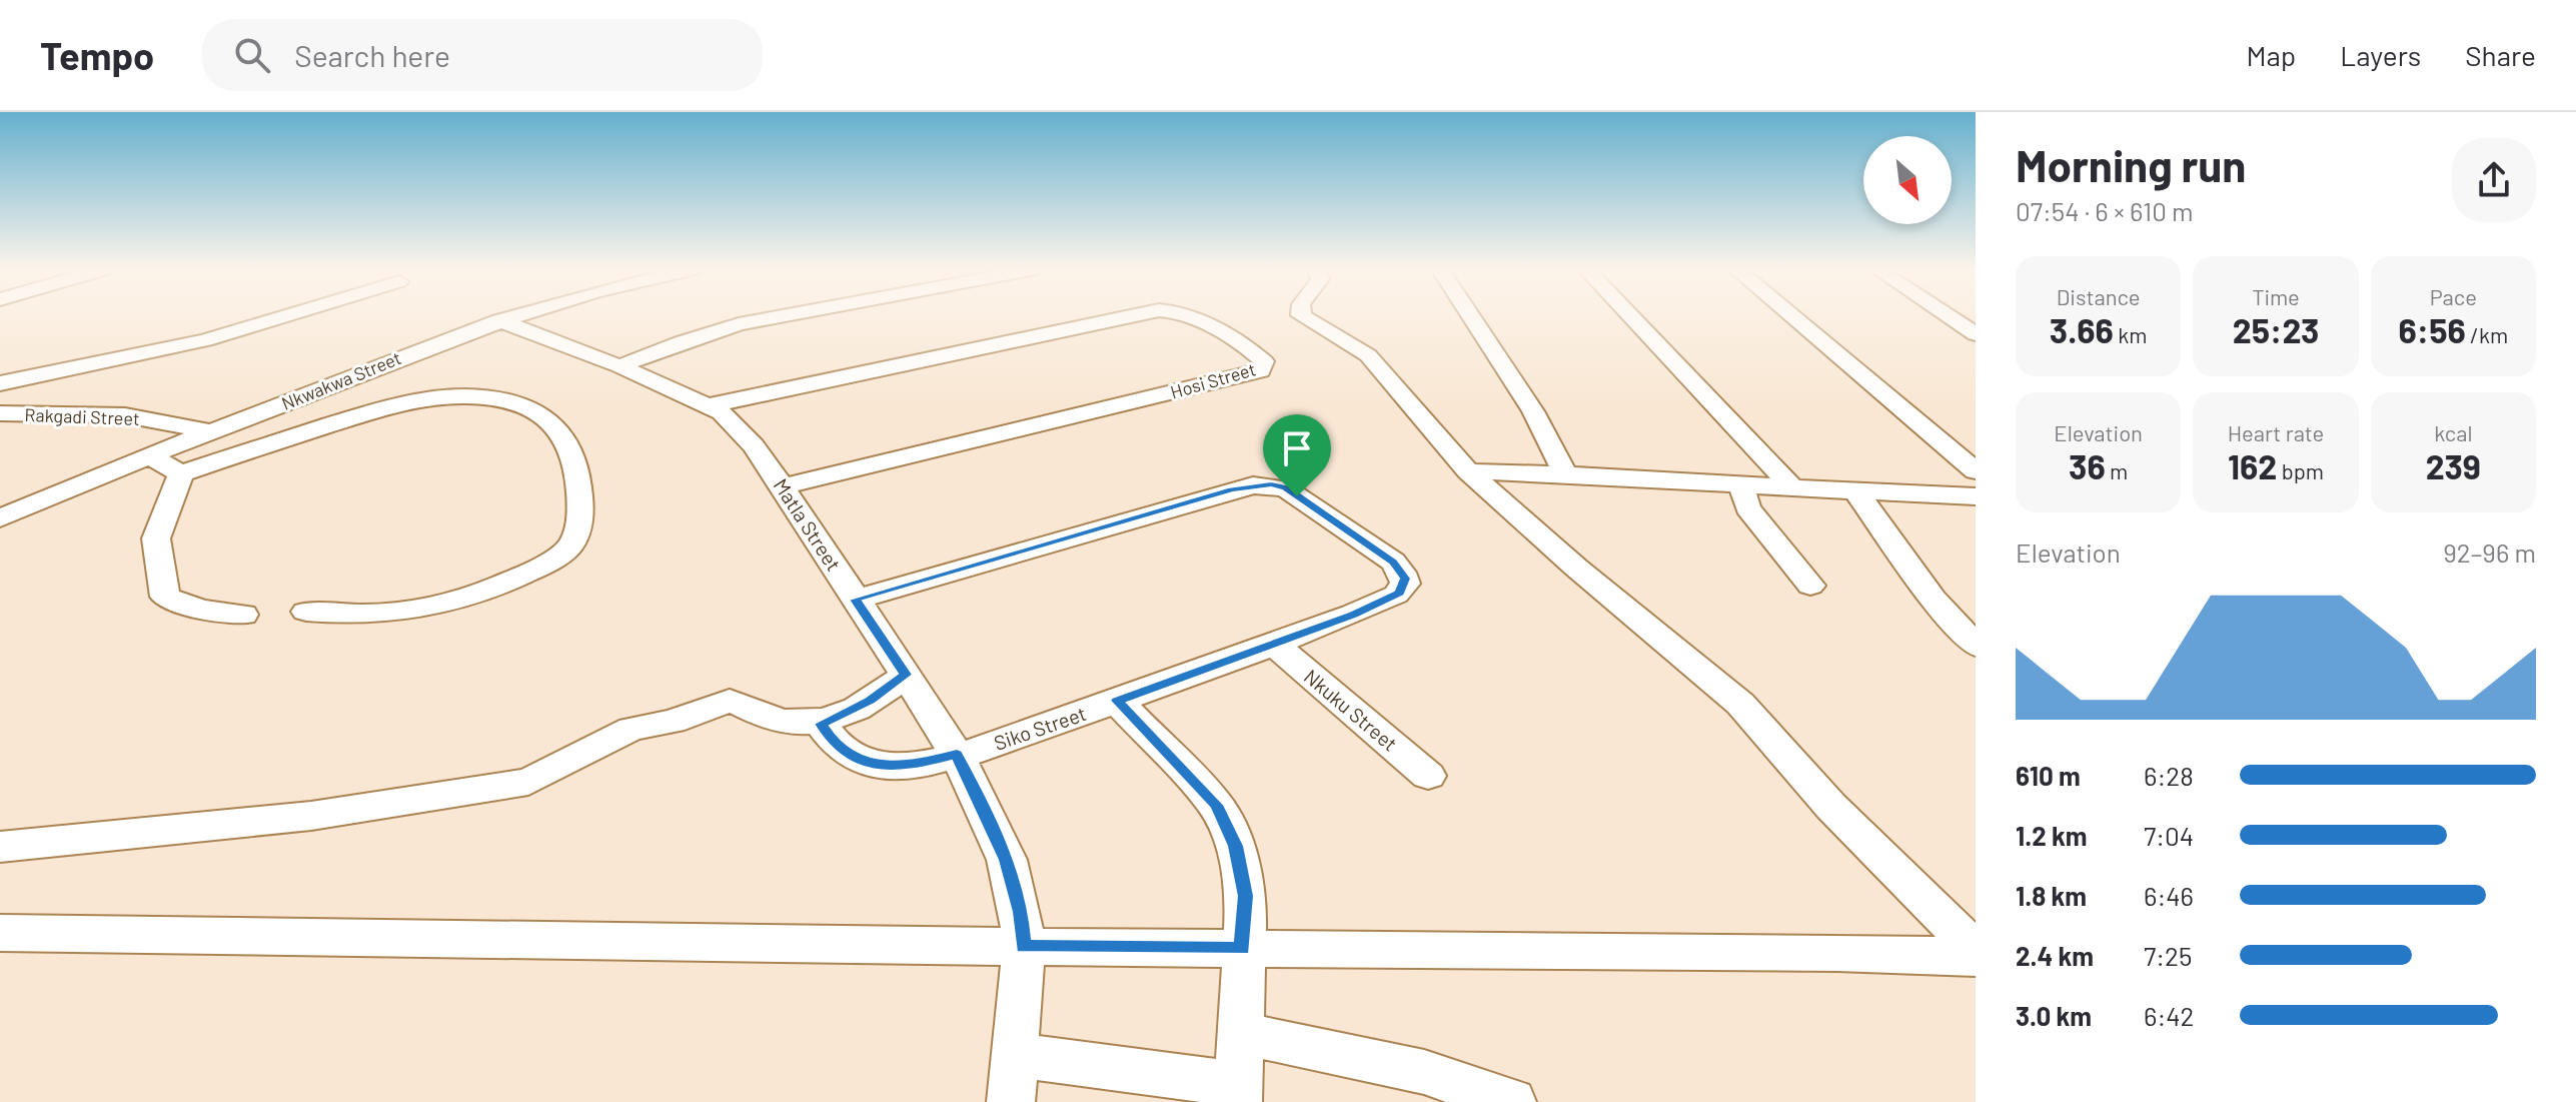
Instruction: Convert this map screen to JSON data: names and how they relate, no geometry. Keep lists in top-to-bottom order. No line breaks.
{"streets":{"street":["Nkwakwa Street","Hosi Street","Rakgadi Street","Matla Street","Nkuku Street","Siko Street"]},"crossings":[["Nkwakwa Street","Rakgadi Street"],["Nkwakwa Street","Matla Street"],["Hosi Street","Matla Street"],["Matla Street","Siko Street"],["Nkuku Street","Siko Street"]],"north":"bottom right","page":{"header":"Tempo","search":"Search here","nav":["Map","Layers","Share"],"heading":["Morning run","07:54 · 6 × 610 m"],"stats":[["Distance","3.66 km"],["Time","25:23"],["Pace","6:56 /km"],["Elevation","36 m"],["Heart rate","162 bpm"],["kcal","239"]],"chart":["Elevation","92–96 m"],"list":[{"name":"610 m","note":"6:28"},{"name":"1.2 km","note":"7:04"},{"name":"1.8 km","note":"6:46"},{"name":"2.4 km","note":"7:25"},{"name":"3.0 km","note":"6:42"}]}}
